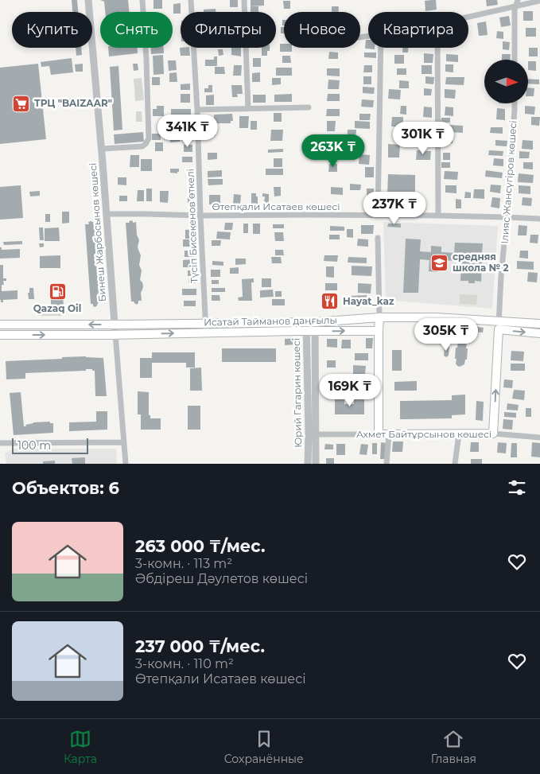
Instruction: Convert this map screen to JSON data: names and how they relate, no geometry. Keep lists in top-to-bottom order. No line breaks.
{"streets":{"main road":["Ілияс Жансүгіров көшесі","Исатай Тайманов даңғылы","Ахмет Байтұрсынов көшесі"],"street":["Өтепқали Исатаев көшесі","Түсіп Бисекенов өткелі","Бинеш Жарбосынов көшесі","Юрий Гагарин көшесі"]},"crossings":[["Ілияс Жансүгіров көшесі","Өтепқали Исатаев көшесі"],["Ілияс Жансүгіров көшесі","Исатай Тайманов даңғылы"],["Ілияс Жансүгіров көшесі","Ахмет Байтұрсынов көшесі"],["Өтепқали Исатаев көшесі","Түсіп Бисекенов өткелі"],["Өтепқали Исатаев көшесі","Бинеш Жарбосынов көшесі"],["Түсіп Бисекенов өткелі","Исатай Тайманов даңғылы"],["Бинеш Жарбосынов көшесі","Исатай Тайманов даңғылы"],["Исатай Тайманов даңғылы","Юрий Гагарин көшесі"],["Юрий Гагарин көшесі","Ахмет Байтұрсынов көшесі"]],"places":{"supermarket":["ТРЦ \"BAIZAAR\""],"school or university":["cредняя школа № 2"],"fuel station":["Qazaq Oil"],"restaurant":["Hayat_kaz"]},"scale_bar":"100 m","north":"right","page":{"chip":["Купить","Снять","Фильтры","Новое","Квартира"],"price":["341K ₸","301K ₸","263K ₸","237K ₸","305K ₸","169K ₸"],"scale":"100 m","heading":"Объектов: 6","list":[{"name":"263 000 ₸/мес.","note":"3-комн. · 113 m² · Әбдіреш Дәулетов көшесі"},{"name":"237 000 ₸/мес.","note":"3-комн. · 110 m² · Өтепқали Исатаев көшесі"}],"tabs":["Карта","Сохранённые","Главная"]}}
